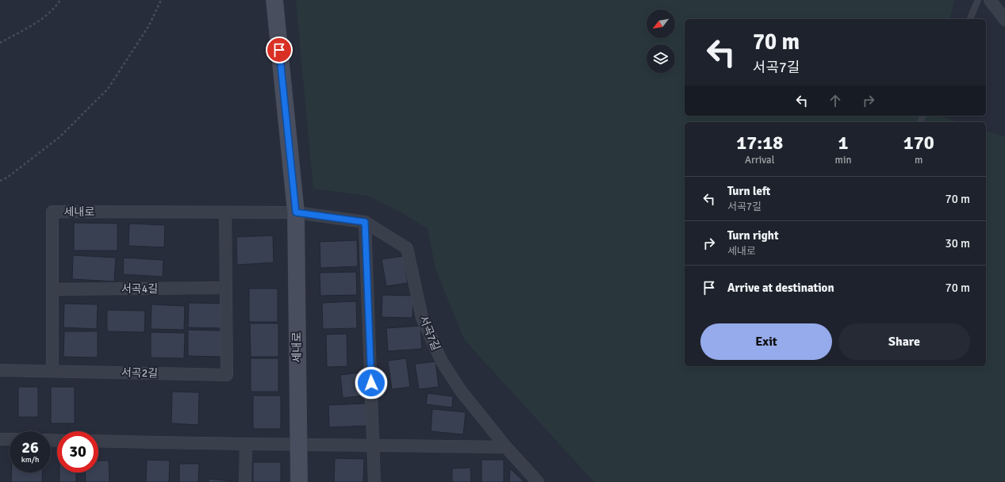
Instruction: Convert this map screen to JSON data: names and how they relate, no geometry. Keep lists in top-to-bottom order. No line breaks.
{"streets":{"street":["세내로","서곡4길","서곡7길","서곡2길"]},"crossings":[["세내로","서곡4길"],["세내로","서곡7길"],["서곡4길","서곡2길"]],"north":"bottom left","page":{"turn":["70 m","서곡7길"],"eta":["17:18","Arrival","1","min","170","m"],"list":[{"name":"Turn left","note":"서곡7길","value":"70 m"},{"name":"Turn right","note":"세내로","value":"30 m"},{"name":"Arrive at destination","value":"70 m"}],"buttons":["Exit","Share"],"speed":"26 km/h","limit":"30"}}
